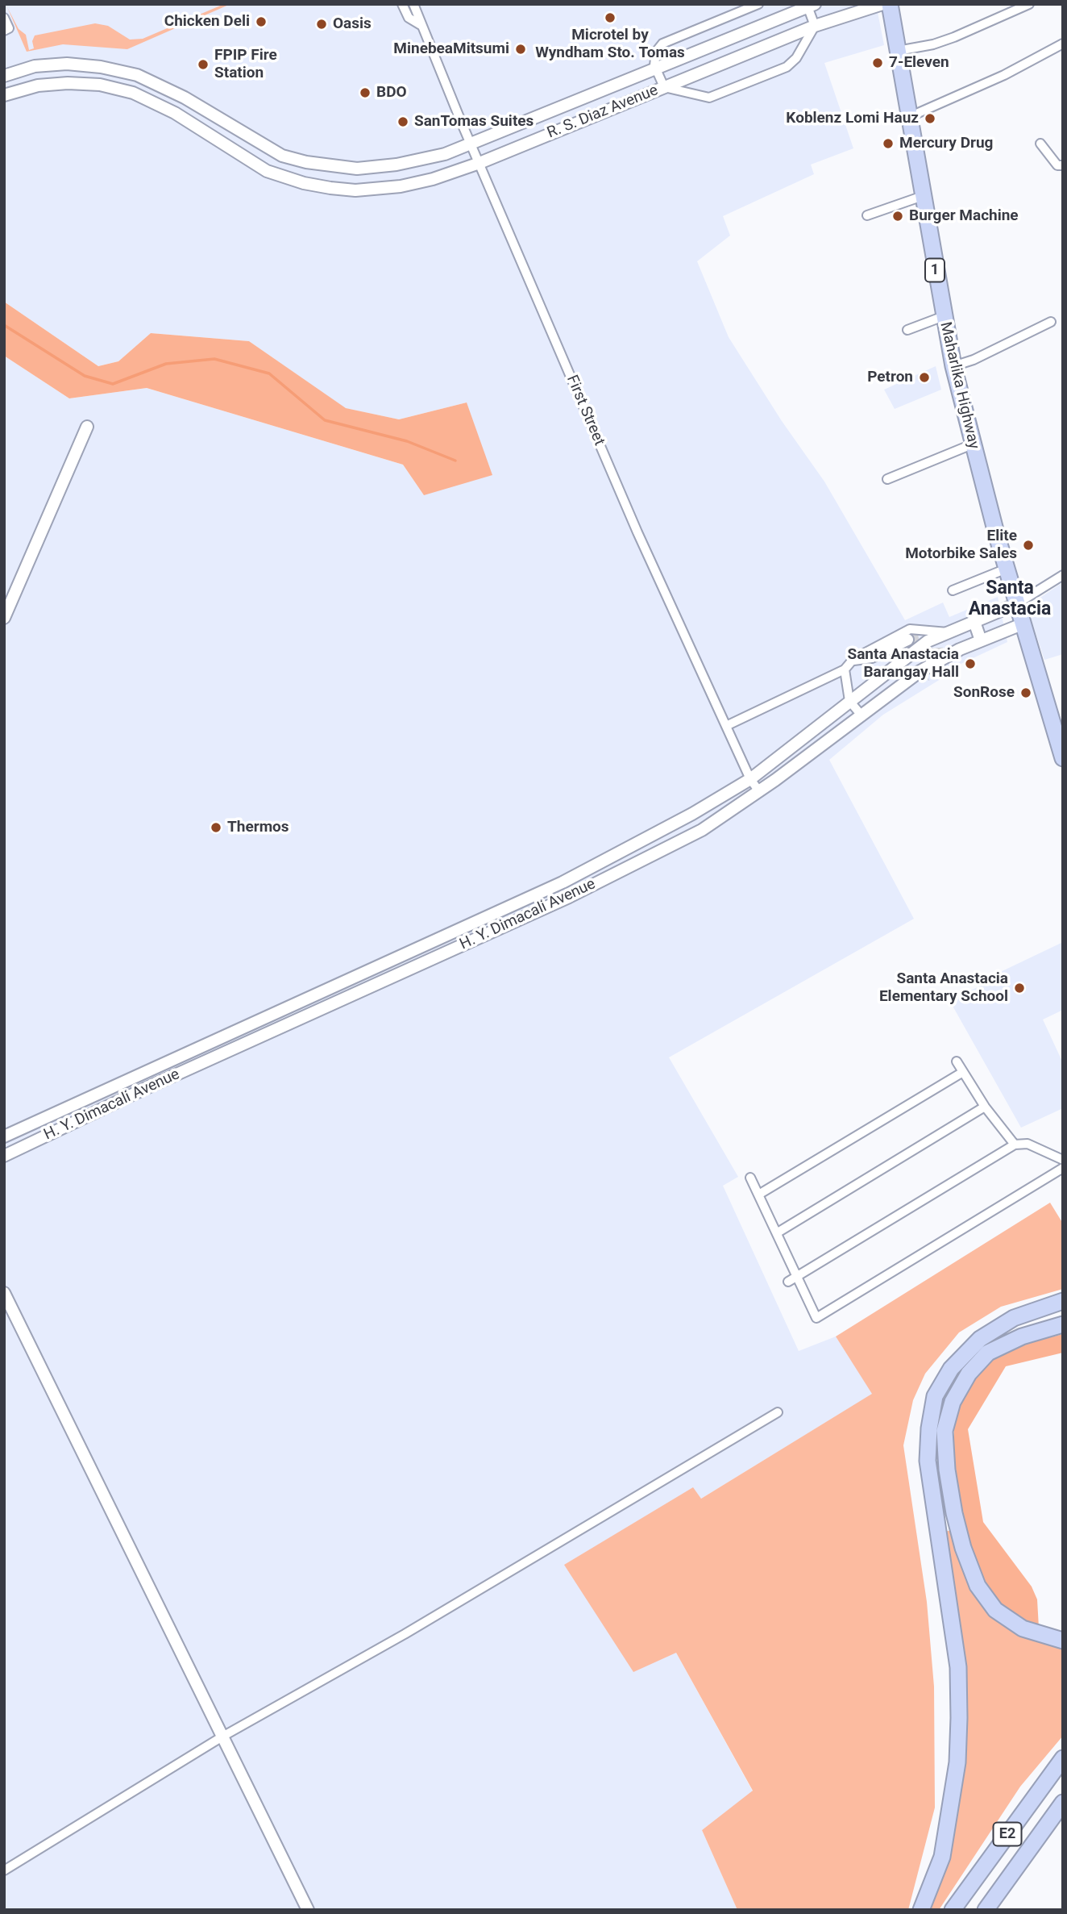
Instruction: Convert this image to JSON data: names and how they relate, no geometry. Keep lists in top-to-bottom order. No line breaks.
{"streets":{"highway":["1","Maharlika Highway","E2"],"street":["R. S. Diaz Avenue","First Street","H. Y. Dimacali Avenue"]},"crossings":[["R. S. Diaz Avenue","First Street"],["Maharlika Highway","H. Y. Dimacali Avenue"],["First Street","H. Y. Dimacali Avenue"]],"districts":["Santa Anastacia"],"places":["Microtel by Wyndham Sto. Tomas","Chicken Deli","Oasis","MinebeaMitsumi","7-Eleven","FPIP Fire Station","BDO","Koblenz Lomi Hauz","SanTomas Suites","Mercury Drug","Burger Machine","Petron","Elite Motorbike Sales","Santa Anastacia Barangay Hall","SonRose","Thermos","Santa Anastacia Elementary School"]}
